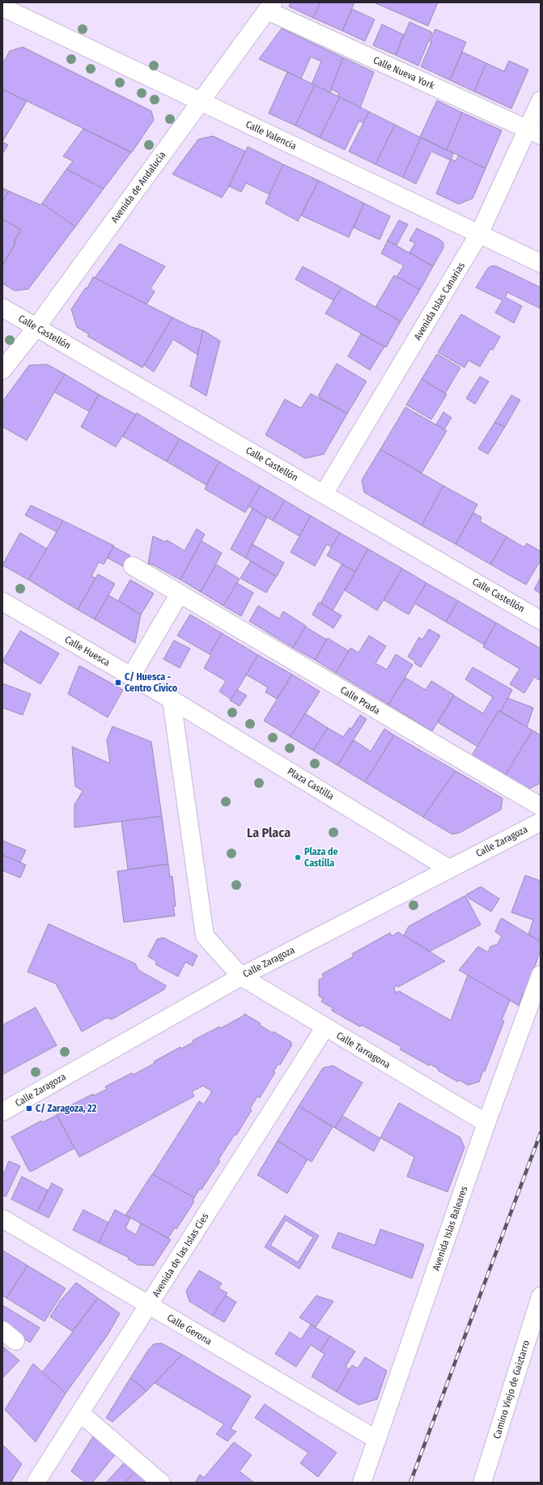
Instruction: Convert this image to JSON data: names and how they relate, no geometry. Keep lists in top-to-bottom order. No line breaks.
{"streets":{"street":["Calle Nueva York","Calle Valencia","Avenida de Andalucía","Avenida Islas Canarias","Calle Castellón","Calle Huesca","Calle Prada","Plaza Castilla","Calle Zaragoza","Calle Tarragona","Avenida Islas Baleares","Avenida de las Islas Cíes","Calle Gerona","Camino Viejo de Gaiztarro"]},"crossings":[["Calle Nueva York","Avenida de Andalucía"],["Calle Nueva York","Avenida Islas Canarias"],["Calle Valencia","Avenida de Andalucía"],["Calle Valencia","Avenida Islas Canarias"],["Avenida de Andalucía","Calle Castellón"],["Avenida Islas Canarias","Calle Castellón"],["Calle Huesca","Plaza Castilla"],["Plaza Castilla","Calle Zaragoza"],["Calle Zaragoza","Calle Tarragona"],["Calle Tarragona","Avenida Islas Baleares"],["Calle Tarragona","Avenida de las Islas Cíes"],["Avenida Islas Baleares","Calle Gerona"],["Avenida de las Islas Cíes","Calle Gerona"]],"districts":["La Placa"],"places":{"transit":["C/ Huesca - Centro Cívico","C/ Zaragoza, 22"],"other":["Plaza de Castilla"]}}
